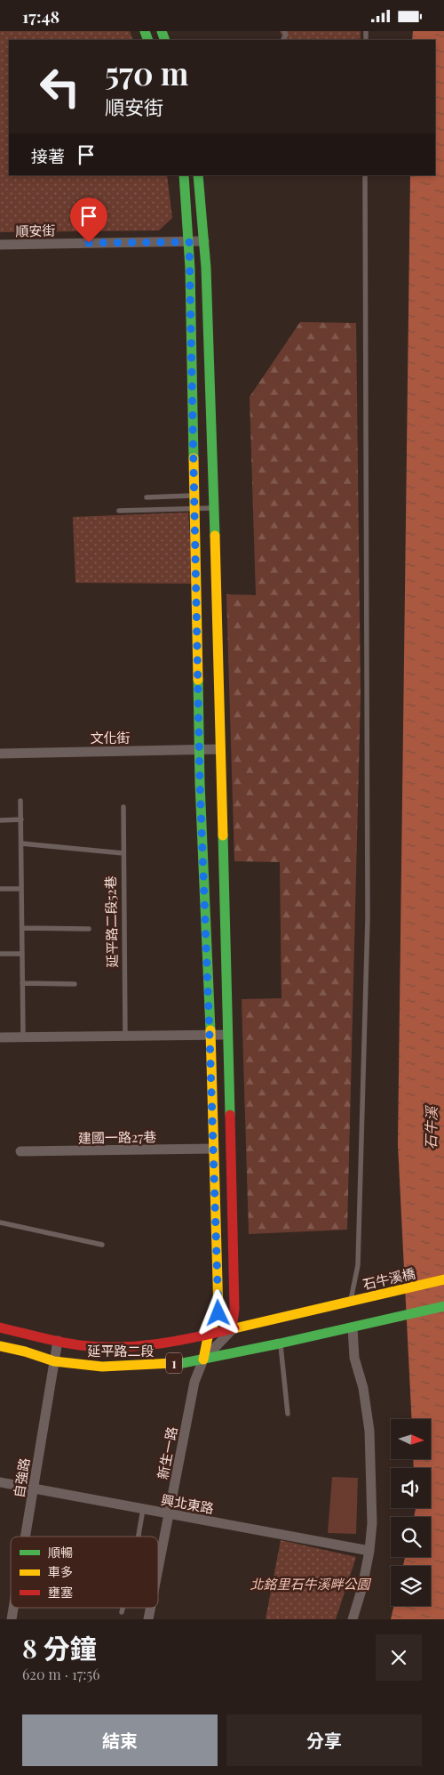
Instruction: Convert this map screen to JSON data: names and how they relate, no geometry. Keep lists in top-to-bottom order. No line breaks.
{"streets":{"street":["順安街","文化街","建國一路27巷","石牛溪橋","延平路二段","1","新生一路","自強路","興北東路"],"lane":["延平路二段52巷"]},"crossings":[["石牛溪橋","延平路二段"],["延平路二段","1"],["延平路二段","新生一路"],["延平路二段","自強路"],["新生一路","興北東路"],["自強路","興北東路"]],"water":["石牛溪"],"parks":["北銘里石牛溪畔公園"],"legend":["順暢","車多","壅塞"],"north":"right","page":{"status":"17:48","turn":["570 m","順安街"],"then":"接著","heading":["8 分鐘","620 m · 17:56"],"buttons":["結束","分享"]}}
